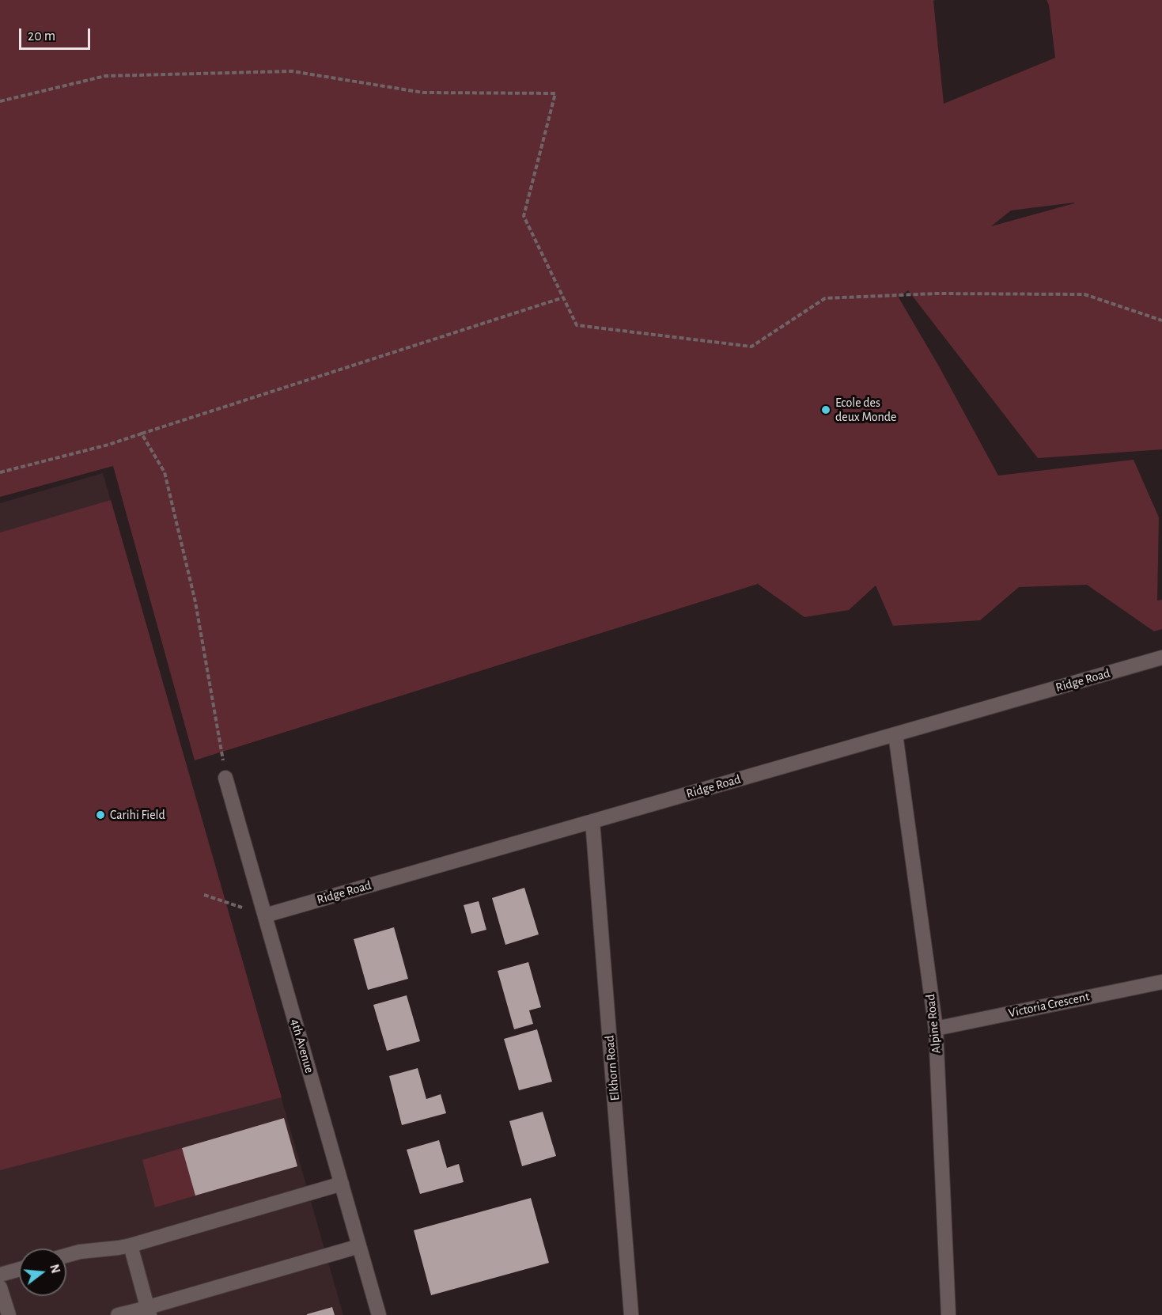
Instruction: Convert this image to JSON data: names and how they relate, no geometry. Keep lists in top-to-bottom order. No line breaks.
{"streets":{"street":["Ridge Road","Victoria Crescent","Alpine Road","4th Avenue","Elkhorn Road"]},"crossings":[["Ridge Road","Alpine Road"],["Ridge Road","4th Avenue"],["Ridge Road","Elkhorn Road"],["Victoria Crescent","Alpine Road"]],"places":["Ecole des deux Monde","Carihi Field"],"scale_bar":"20 m","north":"right"}
